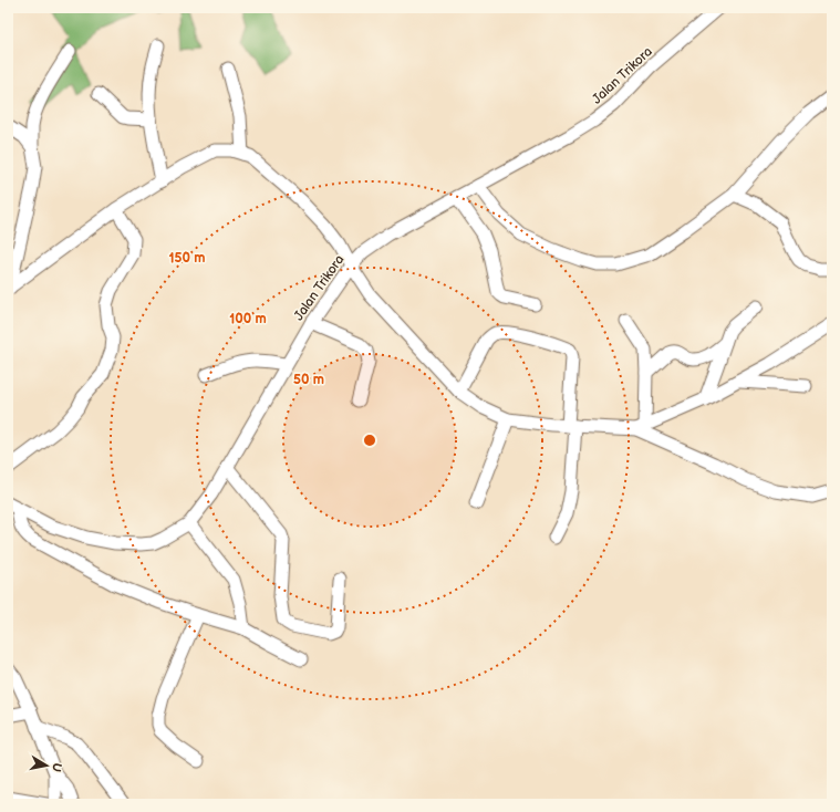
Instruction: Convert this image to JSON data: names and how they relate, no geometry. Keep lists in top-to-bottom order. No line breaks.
{"streets":{"street":["Jalan Trikora"]},"north":"right","rings":["150 m","100 m","50 m"]}
